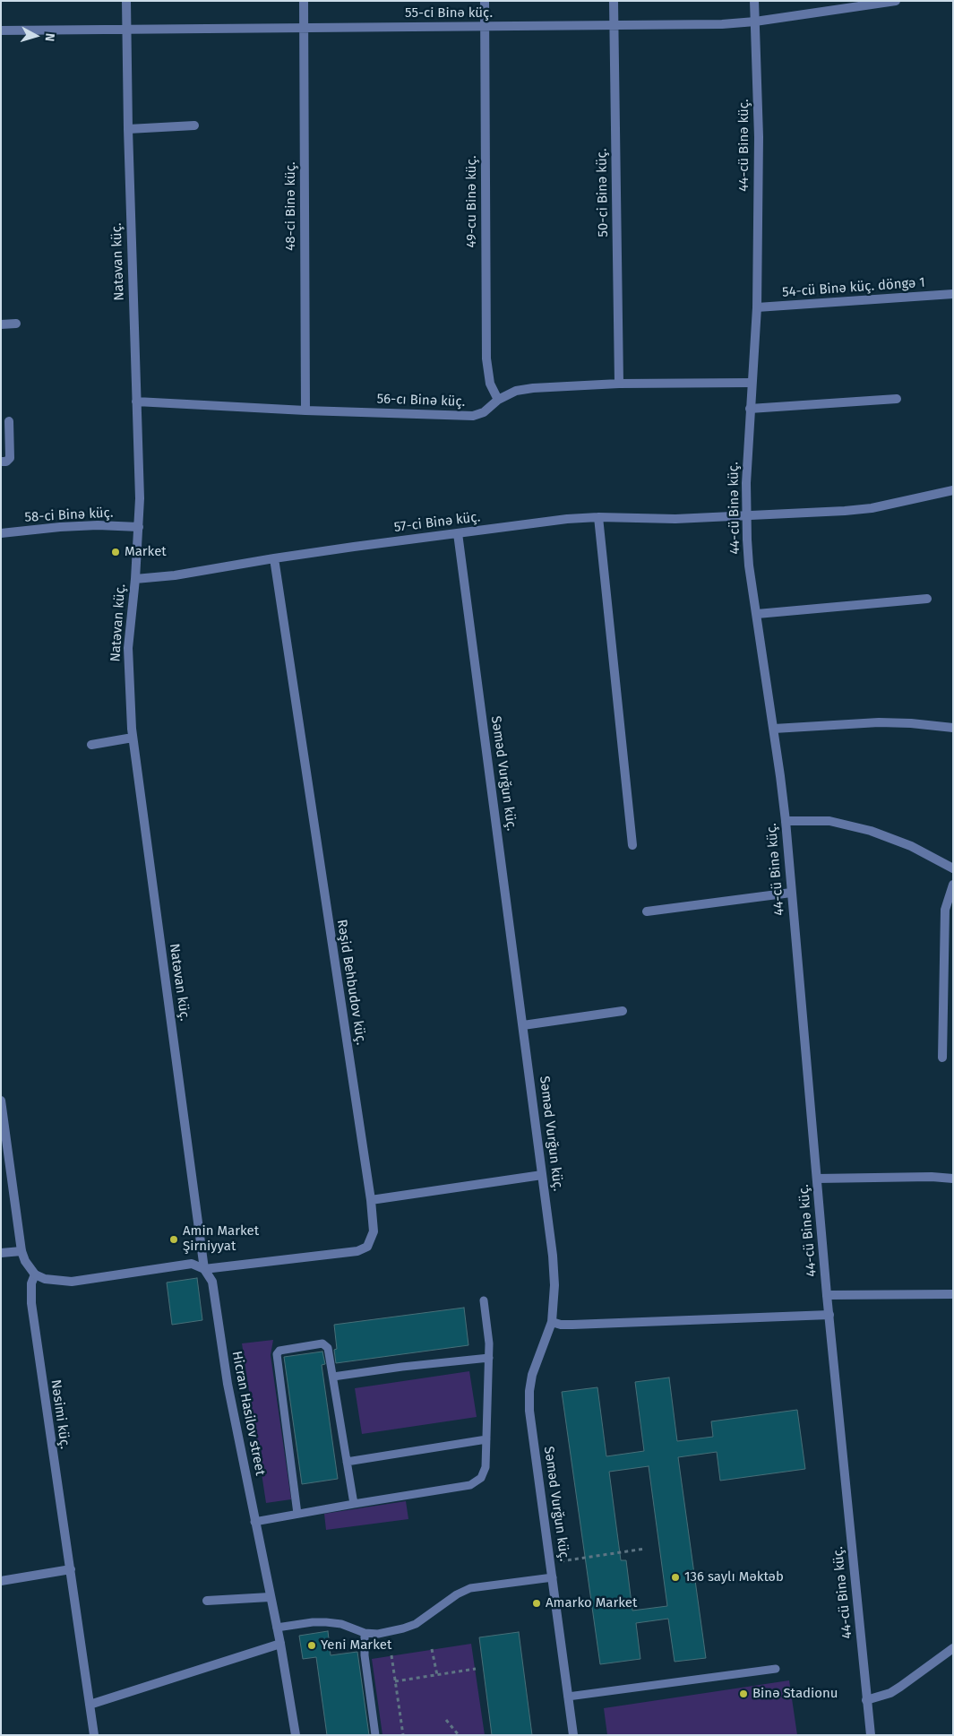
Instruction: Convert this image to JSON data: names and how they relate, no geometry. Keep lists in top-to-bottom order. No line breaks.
{"streets":{"street":["55-ci Binə küç.","44-cü Binə küç.","50-ci Binə küç.","49-cu Binə küç.","48-ci Binə küç.","Natəvan küç.","54-cü Binə küç. döngə 1","56-cı Binə küç.","58-ci Binə küç.","57-ci Binə küç.","Səməd Vurğun küç.","Rəşid Behbudov küç.","Hicran Hasilov street","Nəsimi küç."]},"crossings":[["55-ci Binə küç.","44-cü Binə küç."],["55-ci Binə küç.","50-ci Binə küç."],["55-ci Binə küç.","49-cu Binə küç."],["55-ci Binə küç.","48-ci Binə küç."],["55-ci Binə küç.","Natəvan küç."],["44-cü Binə küç.","54-cü Binə küç. döngə 1"],["44-cü Binə küç.","56-cı Binə küç."],["44-cü Binə küç.","57-ci Binə küç."],["50-ci Binə küç.","56-cı Binə küç."],["49-cu Binə küç.","56-cı Binə küç."],["48-ci Binə küç.","56-cı Binə küç."],["Natəvan küç.","56-cı Binə küç."],["Natəvan küç.","58-ci Binə küç."],["Natəvan küç.","57-ci Binə küç."],["Natəvan küç.","Rəşid Behbudov küç."],["Natəvan küç.","Hicran Hasilov street"],["57-ci Binə küç.","Səməd Vurğun küç."],["57-ci Binə küç.","Rəşid Behbudov küç."],["Rəşid Behbudov küç.","Hicran Hasilov street"]],"places":["Market","Amin Market Şirniyyat","136 saylı Məktəb","Amarko Market","Yeni Market","Binə Stadionu"],"north":"right"}
